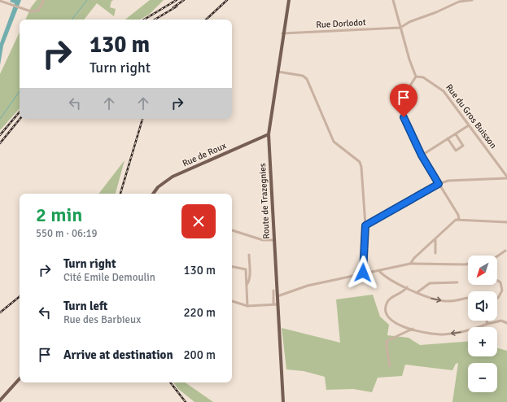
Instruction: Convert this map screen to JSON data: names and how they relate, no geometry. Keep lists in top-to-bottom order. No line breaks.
{"streets":{"main road":["Rue de Roux","Route de Trazegnies"],"street":["Rue Dorlodot","Rue du Gros Buisson"]},"crossings":[["Rue Dorlodot","Route de Trazegnies"],["Rue de Roux","Route de Trazegnies"]],"north":"bottom left","page":{"turn":["130 m","Turn right"],"heading":["2 min","550 m · 06:19"],"list":[{"name":"Turn right","note":"Cité Emile Demoulin","value":"130 m"},{"name":"Turn left","note":"Rue des Barbieux","value":"220 m"},{"name":"Arrive at destination","value":"200 m"}],"map_buttons":["+","−"]}}
